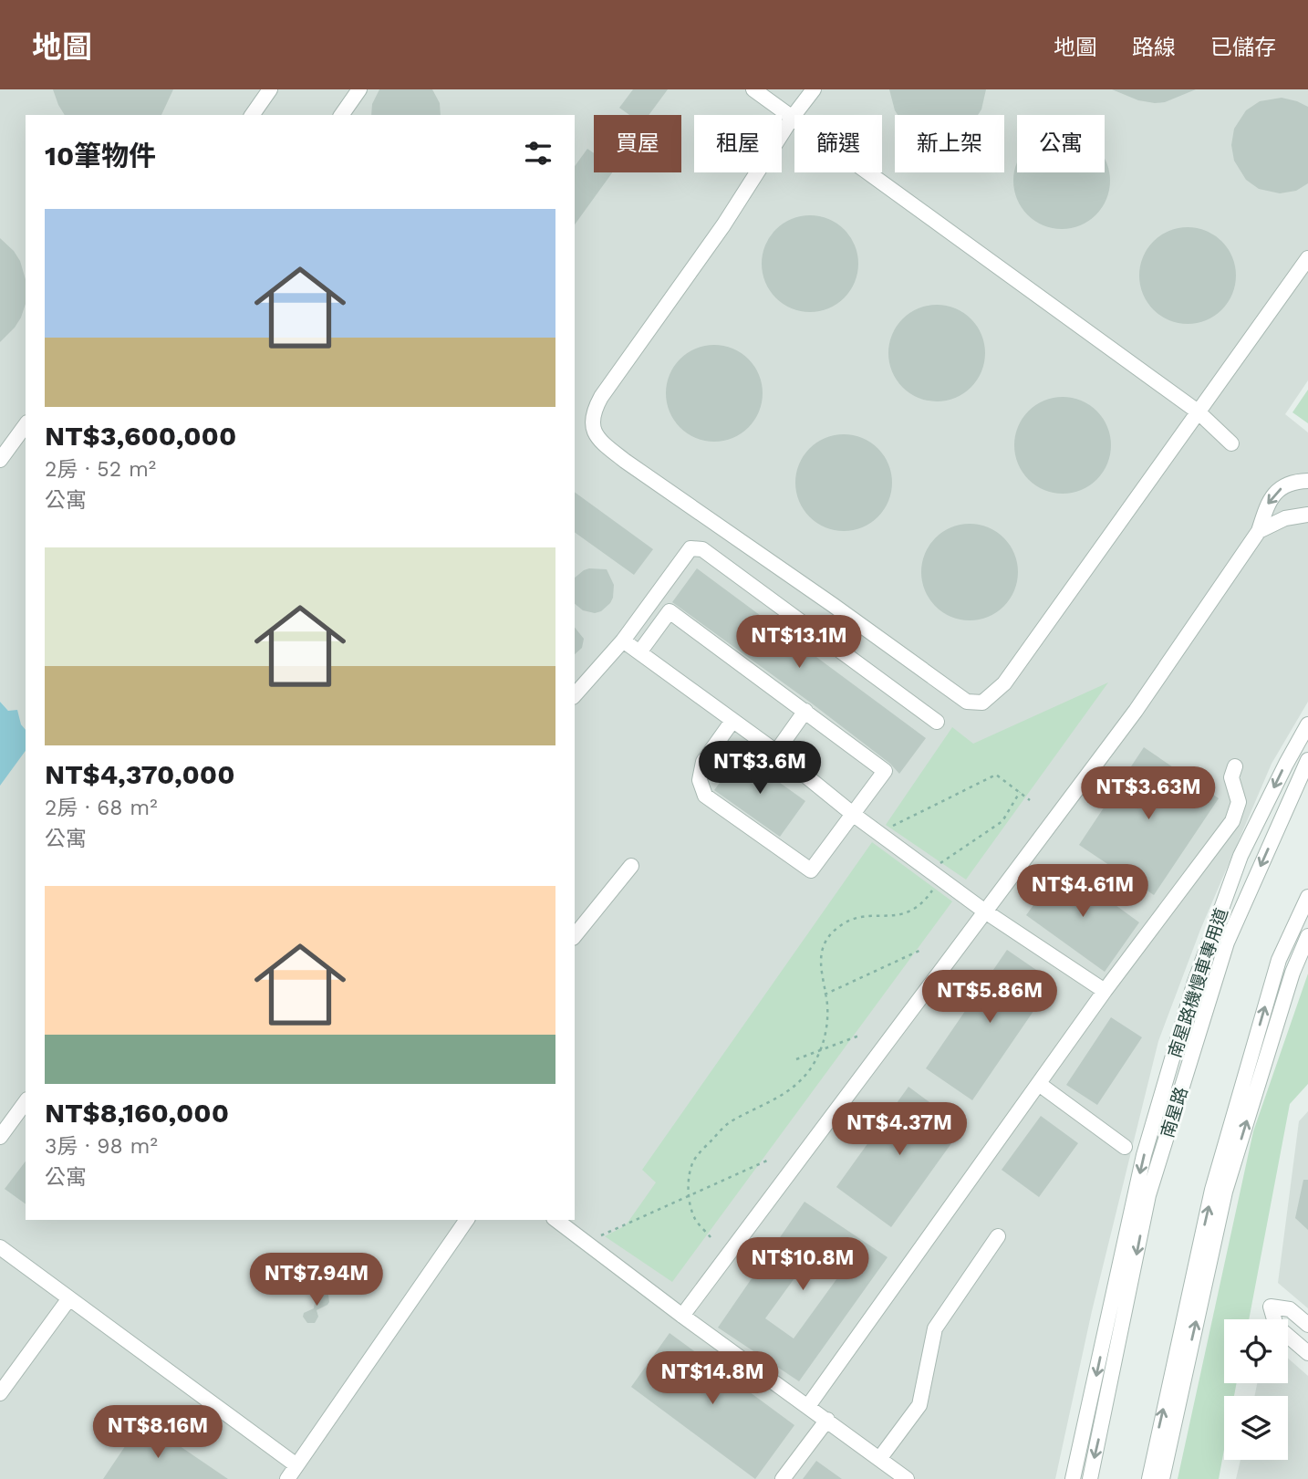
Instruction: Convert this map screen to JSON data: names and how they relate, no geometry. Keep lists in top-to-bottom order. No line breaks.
{"streets":{"street":["南星路機慢車專用道","南星路"]},"page":{"header":"地圖","nav":["地圖","路線","已儲存"],"chip":["買屋","租屋","篩選","新上架","公寓"],"heading":"10筆物件","list":[{"name":"NT$3,600,000","note":"2房 · 52 m² · 公寓"},{"name":"NT$4,370,000","note":"2房 · 68 m² · 公寓"},{"name":"NT$8,160,000","note":"3房 · 98 m² · 公寓"}],"price":["NT$13.1M","NT$3.6M","NT$3.63M","NT$4.61M","NT$5.86M","NT$4.37M","NT$10.8M","NT$7.94M","NT$14.8M","NT$8.16M"]}}
